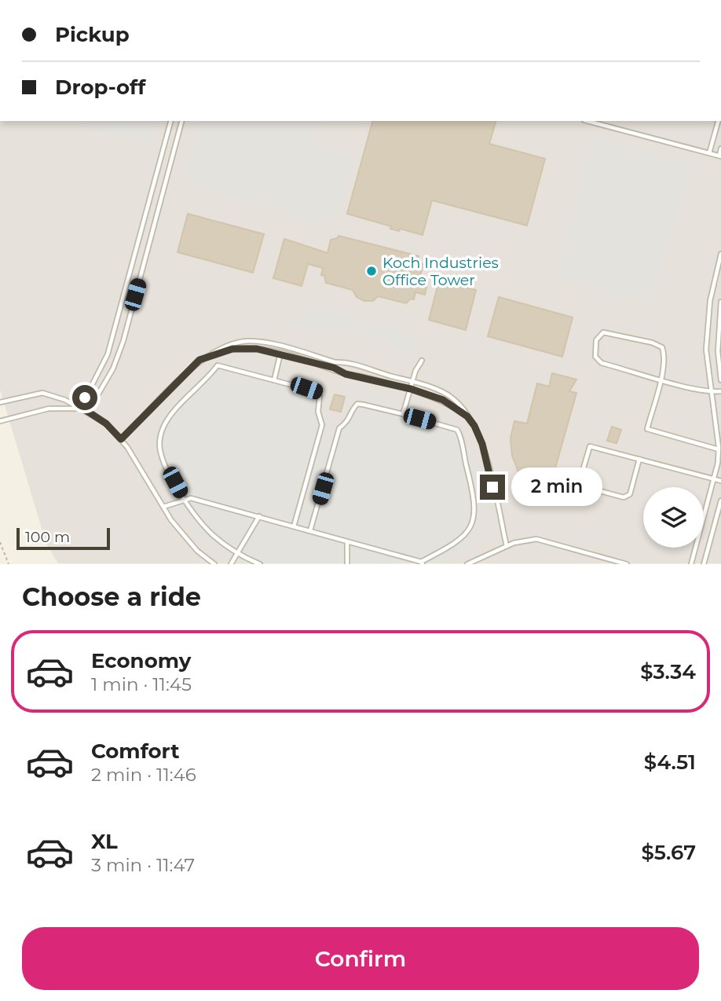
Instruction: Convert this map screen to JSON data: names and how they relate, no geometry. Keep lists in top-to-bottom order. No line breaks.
{"places":["Koch Industries Office Tower"],"scale_bar":"100 m","page":{"banner":["Pickup","Drop-off"],"bubble":"2 min","scale":"100 m","heading":"Choose a ride","list":[{"name":"Economy","note":"1 min · 11:45","value":"$3.34"},{"name":"Comfort","note":"2 min · 11:46","value":"$4.51"},{"name":"XL","note":"3 min · 11:47","value":"$5.67"}],"buttons":"Confirm"}}
